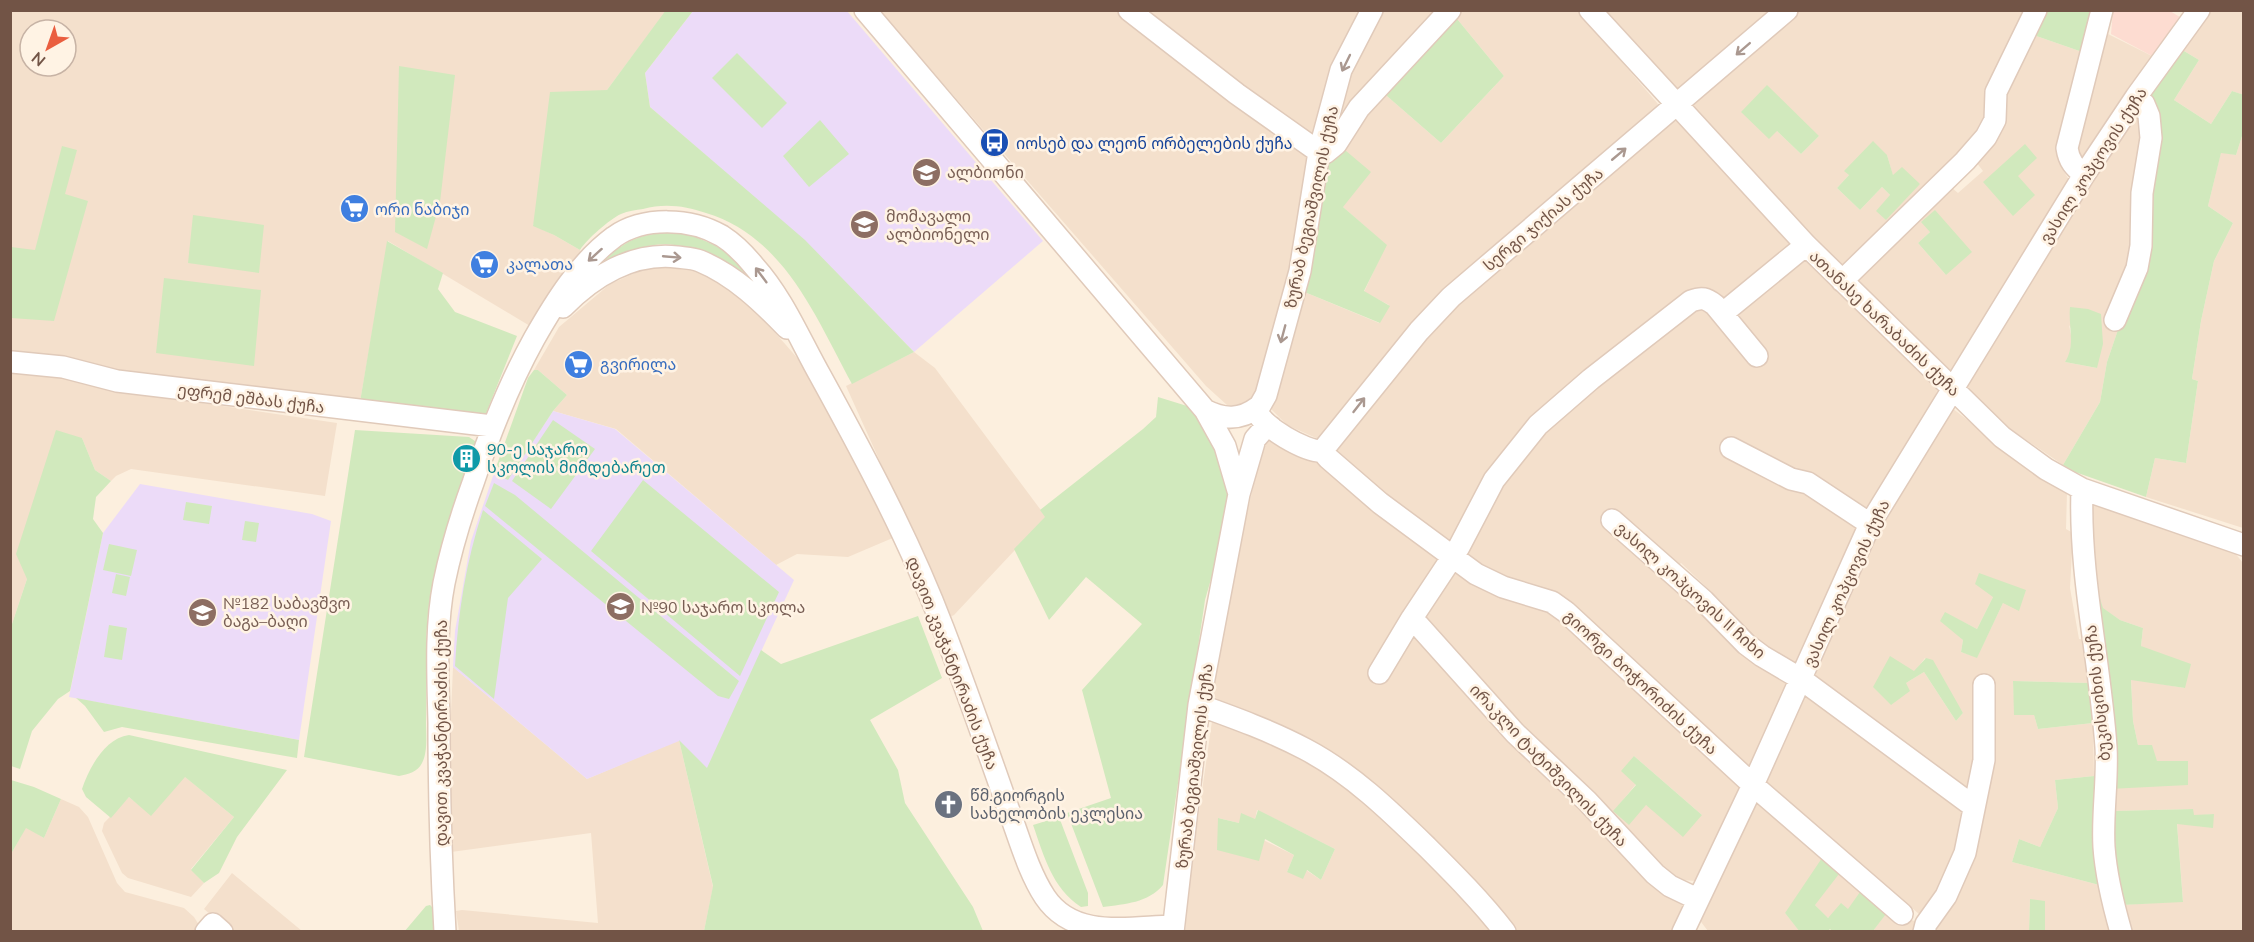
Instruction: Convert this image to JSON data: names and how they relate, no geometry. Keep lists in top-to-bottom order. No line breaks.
{"streets":{"street":["ვასილ კოპცოვის ქუჩა","ზურაბ ბეგიაშვილის ქუჩა","სერგი ჯიქიას ქუჩა","ათანასე ხარაბაძის ქუჩა","ეფრემ ეშბას ქუჩა","ვასილ კოპცოვის II ჩიხი","დავით კვაჭანტირაძის ქუჩა","გიორგი ბოჭორიძის ქუჩა","ბუკისციხის ქუჩა","ირაკლი ტატიშვილის ქუჩა"]},"crossings":[["ვასილ კოპცოვის ქუჩა","ათანასე ხარაბაძის ქუჩა"],["ვასილ კოპცოვის ქუჩა","ვასილ კოპცოვის II ჩიხი"],["ვასილ კოპცოვის ქუჩა","გიორგი ბოჭორიძის ქუჩა"],["ვასილ კოპცოვის ქუჩა","ირაკლი ტატიშვილის ქუჩა"],["ზურაბ ბეგიაშვილის ქუჩა","დავით კვაჭანტირაძის ქუჩა"],["ზურაბ ბეგიაშვილის ქუჩა","გიორგი ბოჭორიძის ქუჩა"],["სერგი ჯიქიას ქუჩა","ათანასე ხარაბაძის ქუჩა"],["სერგი ჯიქიას ქუჩა","გიორგი ბოჭორიძის ქუჩა"],["ათანასე ხარაბაძის ქუჩა","ბუკისციხის ქუჩა"],["ეფრემ ეშბას ქუჩა","დავით კვაჭანტირაძის ქუჩა"]],"one_way":["ზურაბ ბეგიაშვილის ქუჩა"],"places":{"bus stop":["იოსებ და ლეონ ორბელების ქუჩა"],"school or university":["ალბიონი","მომავალი ალბიონელი","№90 საჯარო სკოლა","№182 საბავშვო ბაგა–ბაღი"],"supermarket":["ორი ნაბიჯი","კალათა","გვირილა"],"building":["90-ე საჯარო სკოლის მიმდებარეთ"],"church":["წმ.გიორგის სახელობის ეკლესია"]},"north":"bottom left"}
